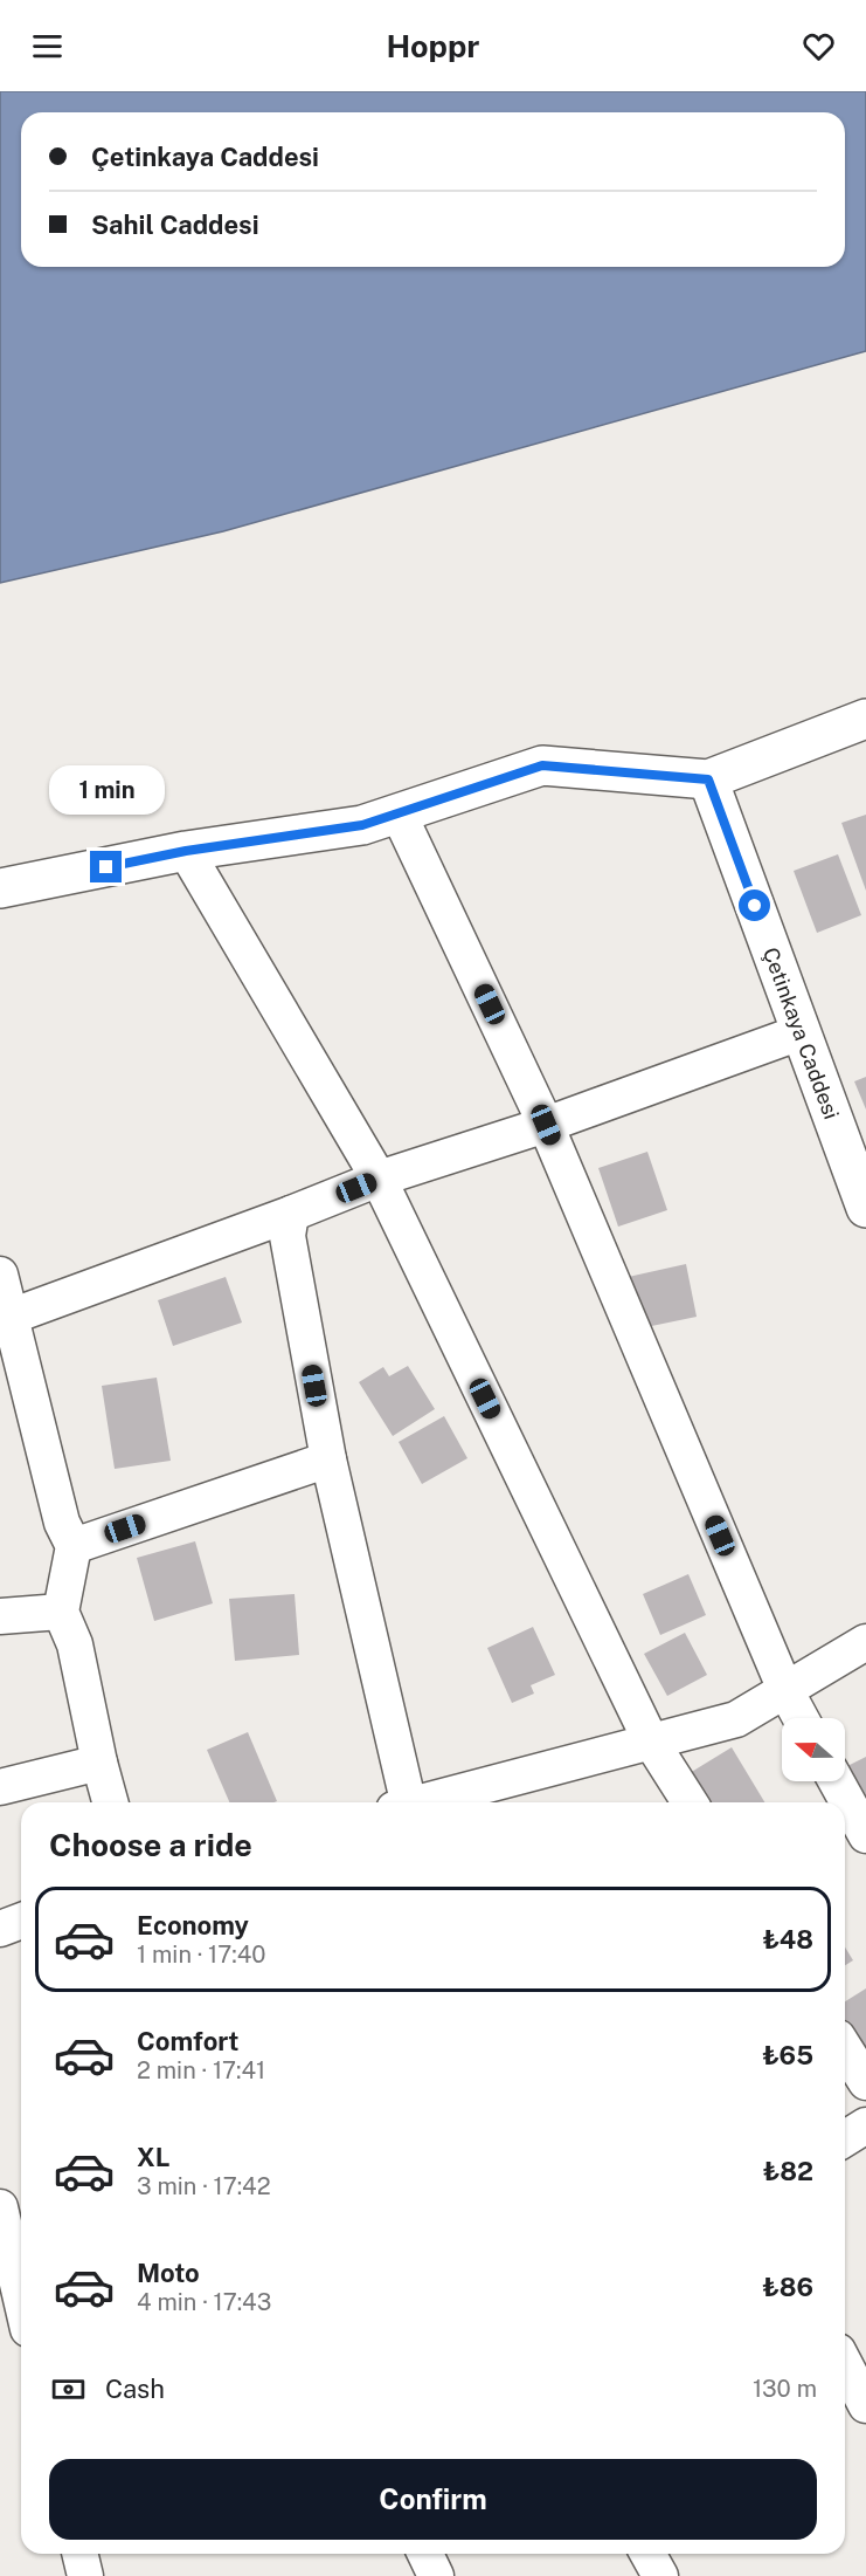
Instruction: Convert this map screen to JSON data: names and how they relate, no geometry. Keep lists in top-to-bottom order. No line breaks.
{"streets":{"street":["Çetinkaya Caddesi"]},"north":"left","page":{"header":"Hoppr","banner":["Çetinkaya Caddesi","Sahil Caddesi"],"bubble":"1 min","heading":"Choose a ride","list":[{"name":"Economy","note":"1 min · 17:40","value":"₺48"},{"name":"Comfort","note":"2 min · 17:41","value":"₺65"},{"name":"XL","note":"3 min · 17:42","value":"₺82"},{"name":"Moto","note":"4 min · 17:43","value":"₺86"}],"pay":["Cash","130 m"],"buttons":"Confirm"}}
